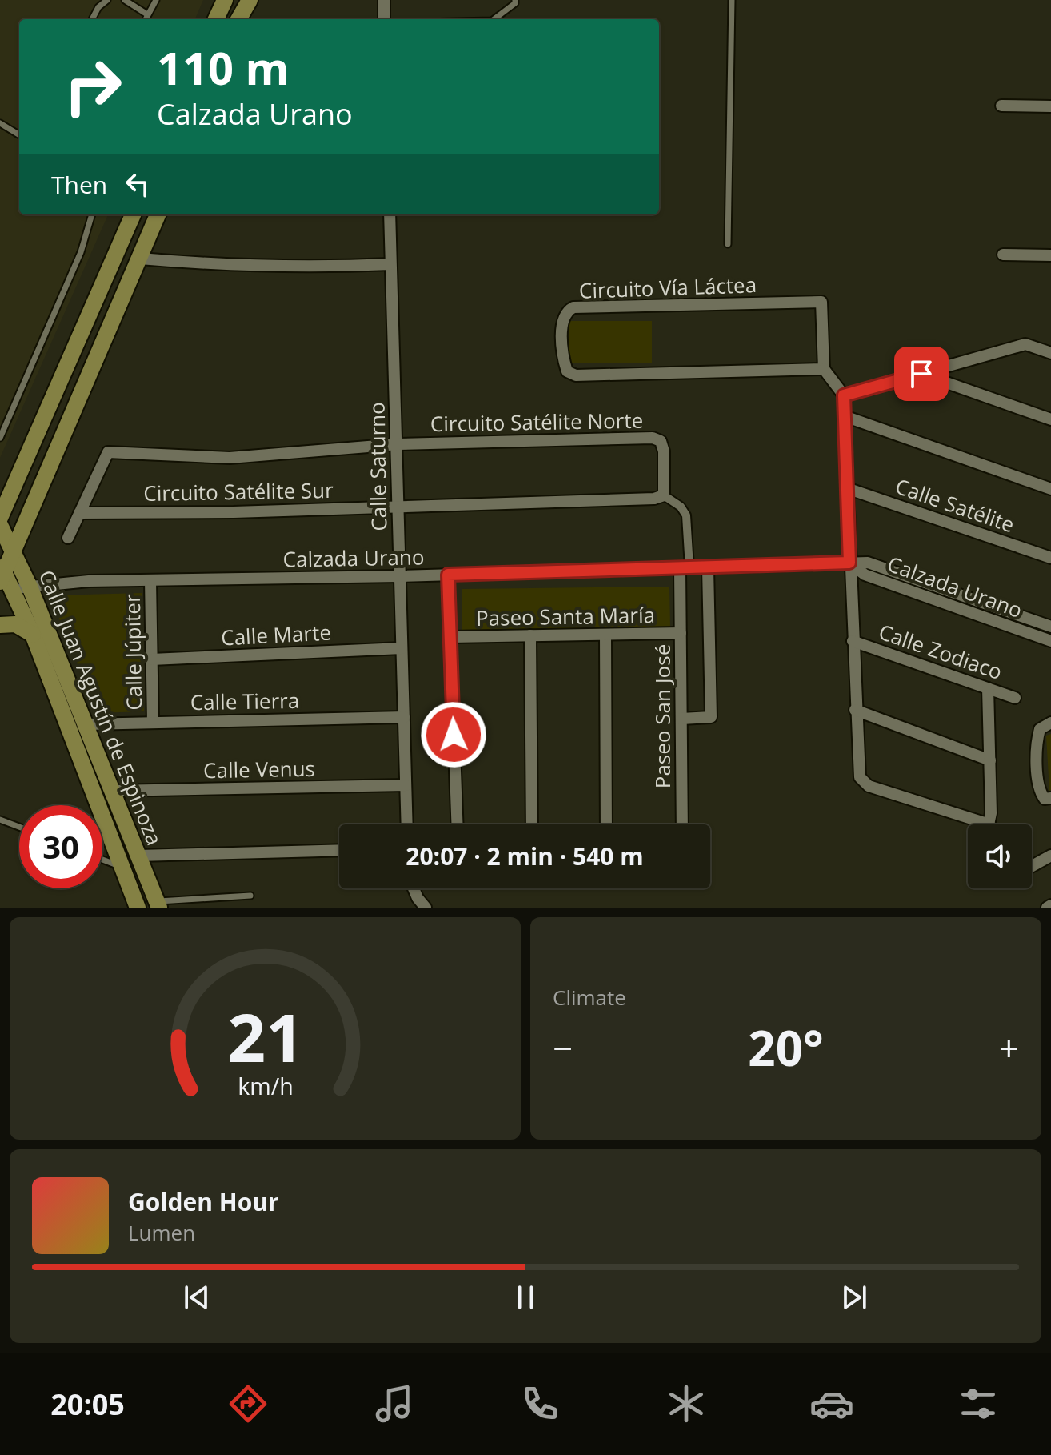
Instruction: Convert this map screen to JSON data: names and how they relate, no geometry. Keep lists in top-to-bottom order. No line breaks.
{"streets":{"main road":["Calle Juan Agustín de Espinoza"],"street":["Circuito Vía Láctea","Circuito Satélite Norte","Calle Saturno","Circuito Satélite Sur","Calle Satélite","Calzada Urano","Paseo Santa María","Calle Marte","Calle Zodiaco","Calle Júpiter","Calle Tierra","Paseo San José","Calle Venus"]},"crossings":[["Circuito Satélite Norte","Calle Saturno"],["Circuito Satélite Norte","Circuito Satélite Sur"],["Calle Saturno","Circuito Satélite Sur"],["Calle Saturno","Calzada Urano"],["Calle Saturno","Calle Marte"],["Calle Saturno","Calle Tierra"],["Calle Saturno","Calle Venus"],["Calzada Urano","Calle Júpiter"],["Calzada Urano","Calle Juan Agustín de Espinoza"],["Calzada Urano","Paseo San José"],["Paseo Santa María","Paseo San José"],["Calle Marte","Calle Júpiter"],["Calle Júpiter","Calle Tierra"],["Calle Tierra","Calle Juan Agustín de Espinoza"],["Calle Juan Agustín de Espinoza","Calle Venus"]],"page":{"turn":["110 m","Calzada Urano"],"then":"Then","limit":"30","trip":"20:07 · 2 min · 540 m","tile":"Climate","heat":["−","20°","+"],"song":["Golden Hour","Lumen"],"tabs":"20:05","gauge":["21","km/h"]}}
